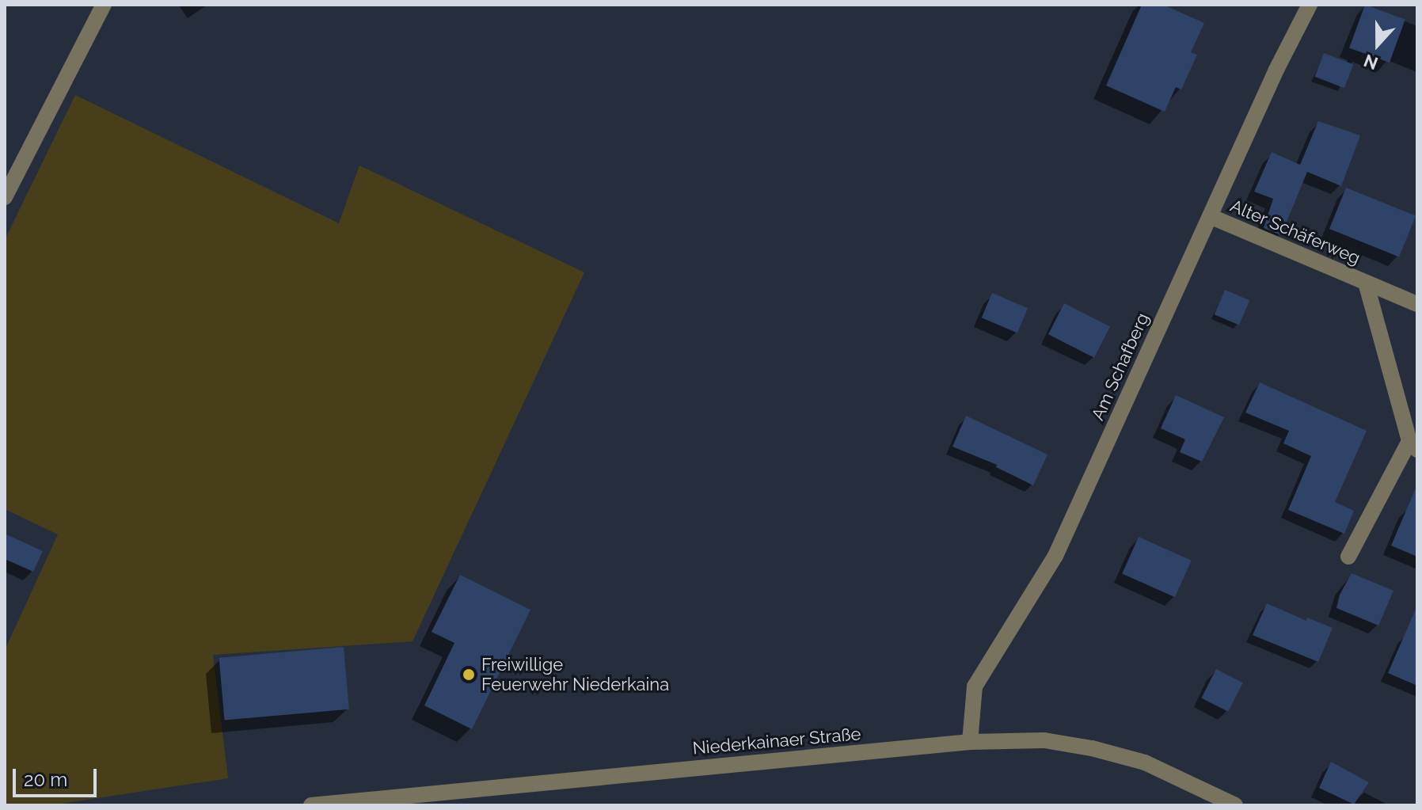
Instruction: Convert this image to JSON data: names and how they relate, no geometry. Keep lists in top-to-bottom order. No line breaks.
{"streets":{"street":["Alter Schäferweg","Am Schafberg","Niederkainaer Straße"]},"crossings":[["Alter Schäferweg","Am Schafberg"],["Am Schafberg","Niederkainaer Straße"]],"places":["Freiwillige Feuerwehr Niederkaina"],"scale_bar":"20 m","north":"bottom"}
